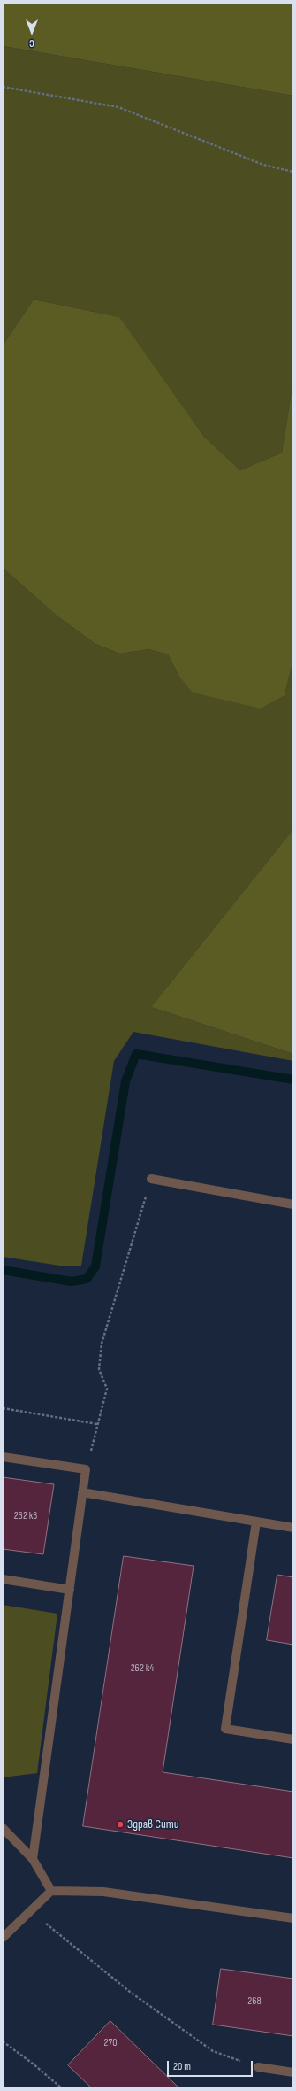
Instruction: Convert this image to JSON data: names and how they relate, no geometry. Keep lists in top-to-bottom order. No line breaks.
{"places":["Здрав Сити"],"house_numbers":["262 к3","262 к4","268","270"],"scale_bar":"20 m","north":"bottom"}
